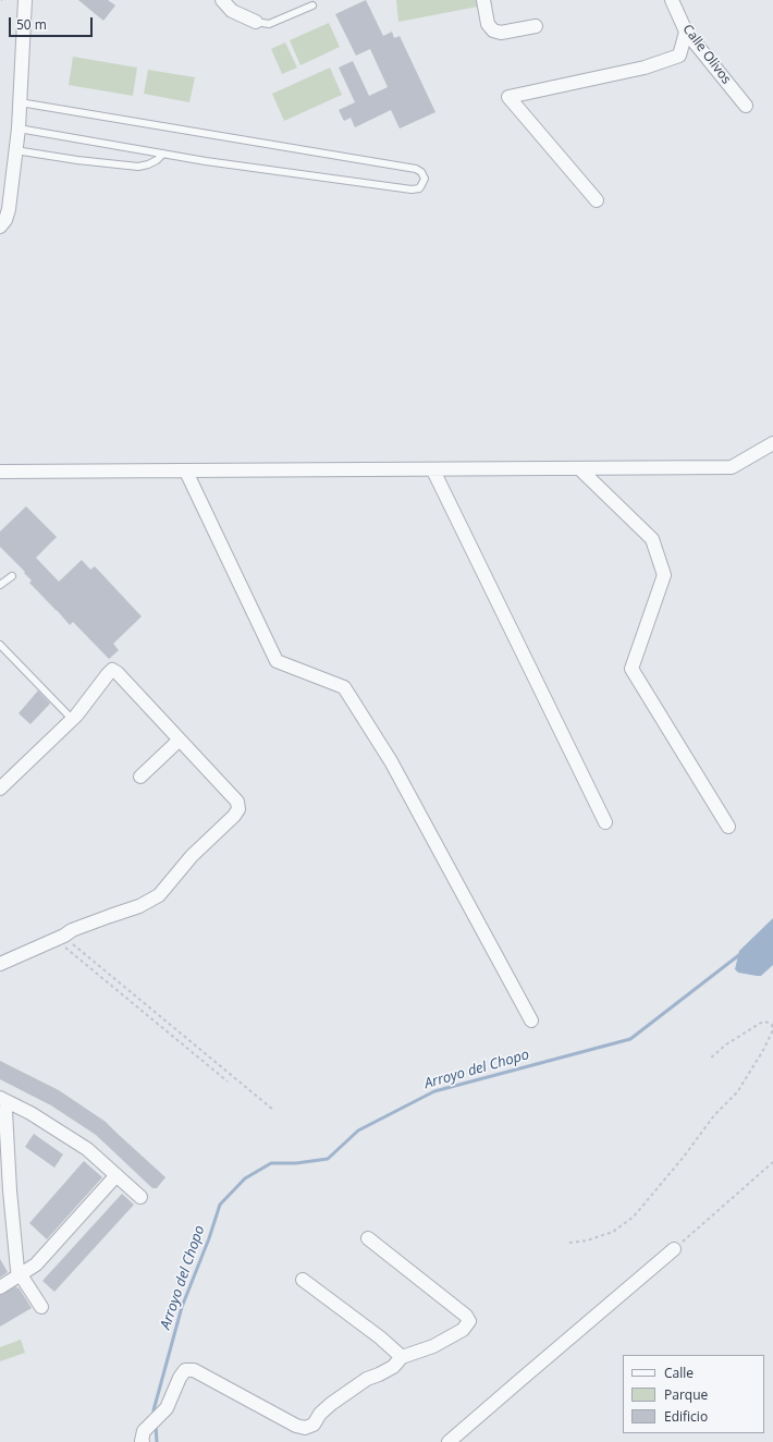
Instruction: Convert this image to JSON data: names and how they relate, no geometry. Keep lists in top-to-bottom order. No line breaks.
{"streets":{"street":["Calle Olivos"]},"water":["Arroyo del Chopo"],"legend":["Calle","Parque","Edificio"],"scale_bar":"50 m"}
